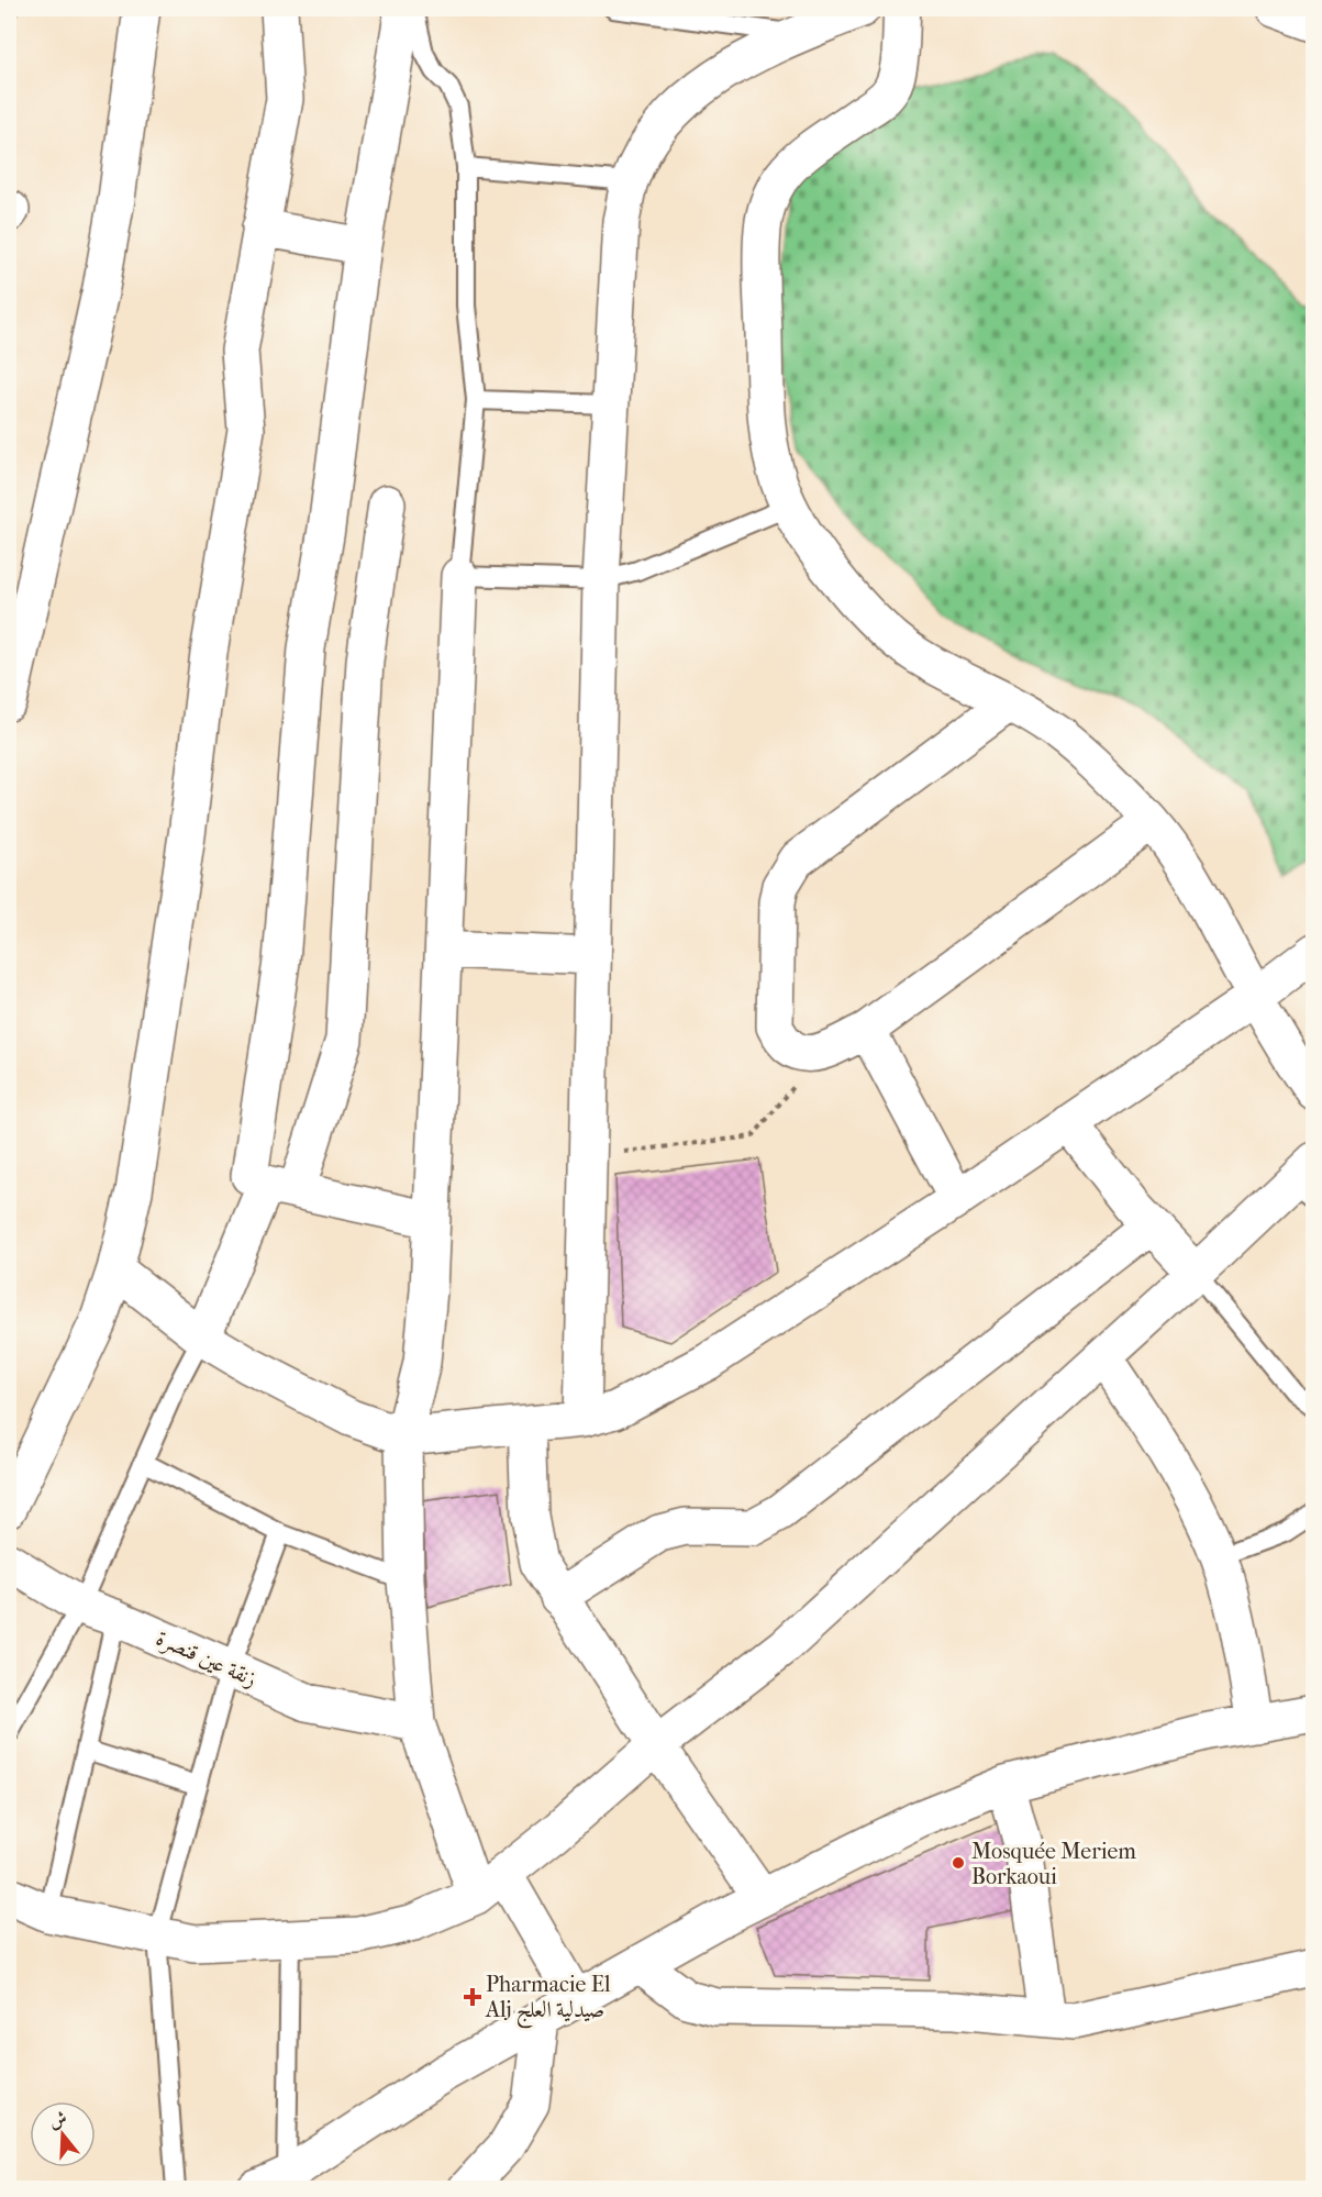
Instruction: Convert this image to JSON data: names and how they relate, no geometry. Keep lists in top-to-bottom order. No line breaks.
{"streets":{"street":["زنقة عين قنصرة"]},"places":{"other":["Mosquée Meriem Borkaoui"],"health":["Pharmacie El Alj صيدلية العلج"]},"north":"top"}
